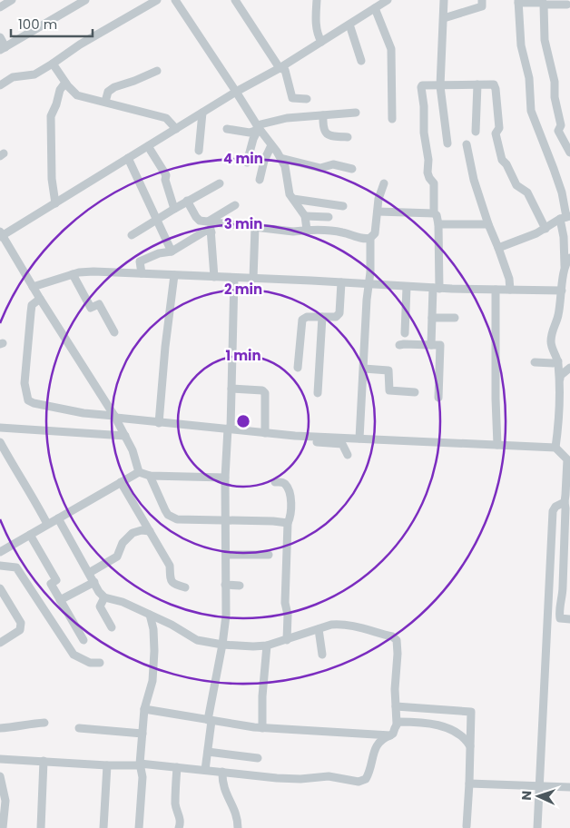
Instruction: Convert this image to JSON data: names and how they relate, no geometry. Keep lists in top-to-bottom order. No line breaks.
{"scale_bar":"100 m","north":"left","rings":["4 min","3 min","2 min","1 min"]}
